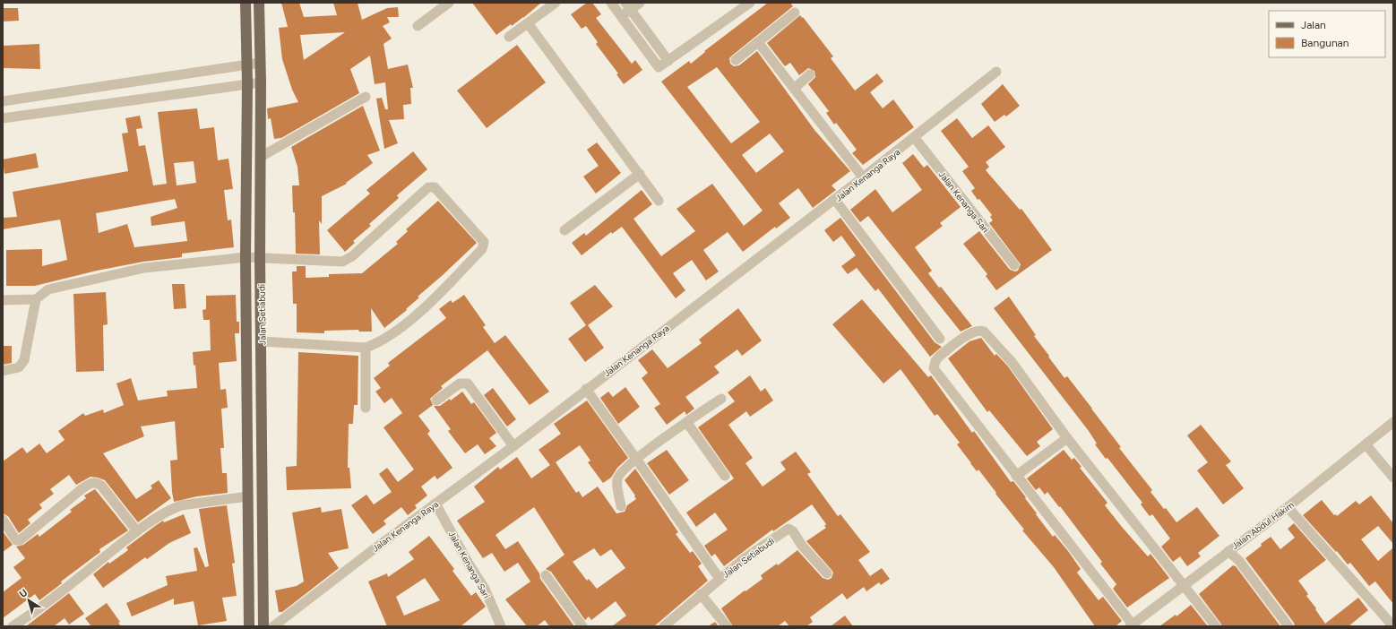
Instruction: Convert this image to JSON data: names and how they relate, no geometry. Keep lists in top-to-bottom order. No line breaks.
{"streets":{"main road":["Jalan Setiabudi"],"street":["Jalan Kenanga Raya","Jalan Kenanga Sari","Jalan Abdul Hakim"]},"crossings":[["Jalan Kenanga Raya","Jalan Kenanga Sari"]],"legend":["Jalan","Bangunan"],"north":"top left"}
